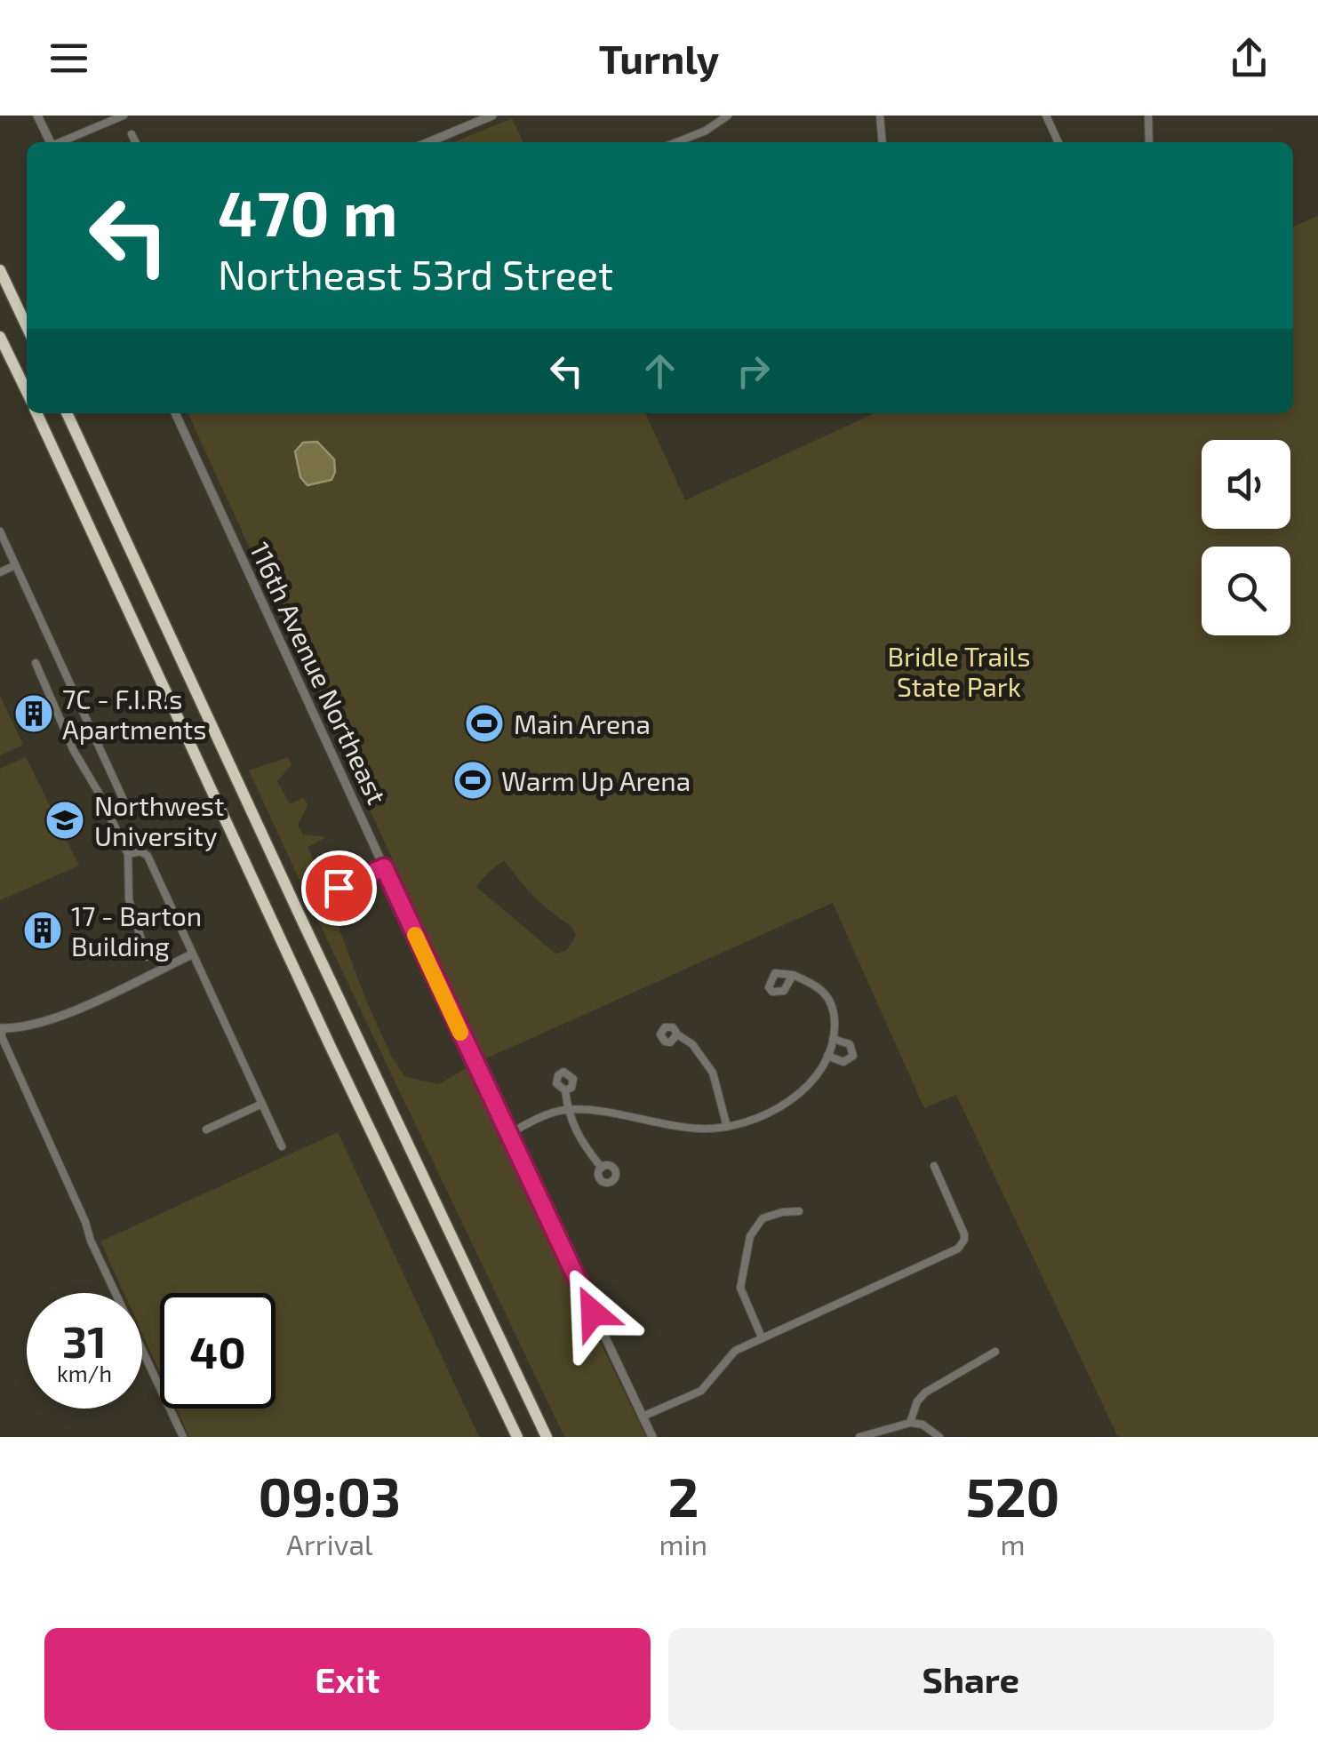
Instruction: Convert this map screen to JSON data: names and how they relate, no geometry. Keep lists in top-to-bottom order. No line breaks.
{"streets":{"street":["116th Avenue Northeast"]},"parks":["Bridle Trails State Park"],"places":{"building":["7C - F.I.R.s Apartments","17 - Barton Building"],"sports":["Main Arena","Warm Up Arena"],"school or university":["Northwest University"]},"page":{"header":"Turnly","turn":["470 m","Northeast 53rd Street"],"speed":"31 km/h","limit":"40","eta":["09:03","Arrival","2","min","520","m"],"buttons":["Exit","Share"]}}
